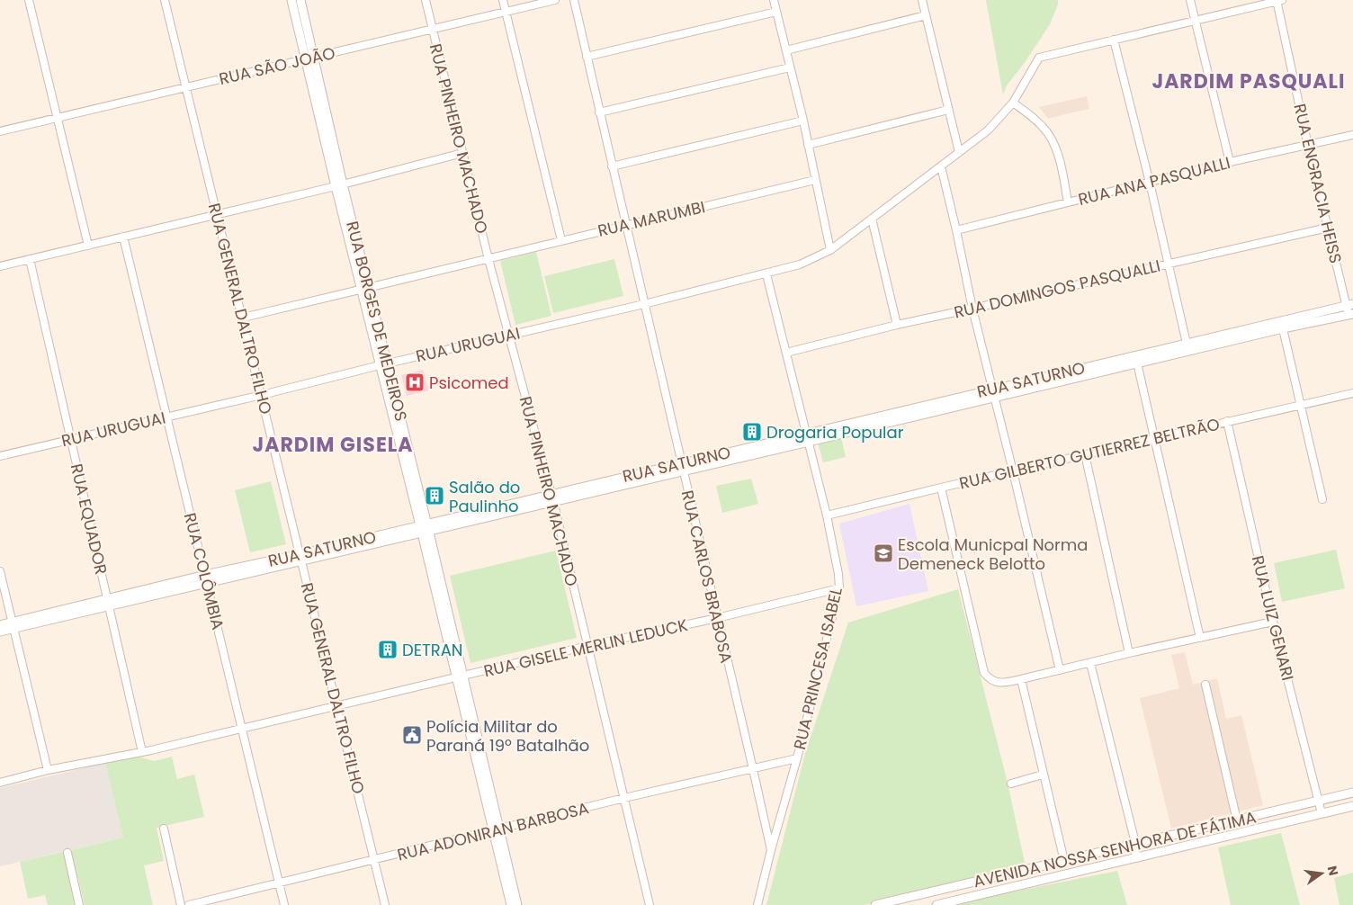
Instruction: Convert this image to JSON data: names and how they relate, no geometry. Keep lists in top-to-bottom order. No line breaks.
{"streets":{"street":["RUA SÃO JOÃO","RUA PINHEIRO MACHADO","RUA ANA PASQUALLI","RUA ENGRACIA HEISS","RUA MARUMBI","RUA DOMINGOS PASQUALLI","RUA GENERAL DALTRO FILHO","RUA BORGES DE MEDEIROS","RUA URUGUAI","RUA SATURNO","RUA GILBERTO GUTIERREZ BELTRÃO","RUA EQUADOR","RUA COLÔMBIA","RUA CARLOS BRABOSA","RUA LUIZ GENARI","RUA GISELE MERLIN LEDUCK","RUA PRINCESA ISABEL","RUA ADONIRAN BARBOSA","AVENIDA NOSSA SENHORA DE FÁTIMA"]},"crossings":[["RUA SÃO JOÃO","RUA PINHEIRO MACHADO"],["RUA SÃO JOÃO","RUA GENERAL DALTRO FILHO"],["RUA SÃO JOÃO","RUA BORGES DE MEDEIROS"],["RUA PINHEIRO MACHADO","RUA MARUMBI"],["RUA PINHEIRO MACHADO","RUA URUGUAI"],["RUA PINHEIRO MACHADO","RUA SATURNO"],["RUA PINHEIRO MACHADO","RUA GISELE MERLIN LEDUCK"],["RUA PINHEIRO MACHADO","RUA ADONIRAN BARBOSA"],["RUA ANA PASQUALLI","RUA ENGRACIA HEISS"],["RUA ENGRACIA HEISS","RUA DOMINGOS PASQUALLI"],["RUA ENGRACIA HEISS","RUA SATURNO"],["RUA MARUMBI","RUA GENERAL DALTRO FILHO"],["RUA MARUMBI","RUA BORGES DE MEDEIROS"],["RUA MARUMBI","RUA CARLOS BRABOSA"],["RUA DOMINGOS PASQUALLI","RUA PRINCESA ISABEL"],["RUA GENERAL DALTRO FILHO","RUA URUGUAI"],["RUA GENERAL DALTRO FILHO","RUA SATURNO"],["RUA GENERAL DALTRO FILHO","RUA GISELE MERLIN LEDUCK"],["RUA GENERAL DALTRO FILHO","RUA ADONIRAN BARBOSA"],["RUA BORGES DE MEDEIROS","RUA URUGUAI"],["RUA BORGES DE MEDEIROS","RUA SATURNO"],["RUA BORGES DE MEDEIROS","RUA GISELE MERLIN LEDUCK"],["RUA BORGES DE MEDEIROS","RUA ADONIRAN BARBOSA"],["RUA URUGUAI","RUA EQUADOR"],["RUA URUGUAI","RUA COLÔMBIA"],["RUA URUGUAI","RUA CARLOS BRABOSA"],["RUA URUGUAI","RUA PRINCESA ISABEL"],["RUA SATURNO","RUA EQUADOR"],["RUA SATURNO","RUA COLÔMBIA"],["RUA SATURNO","RUA CARLOS BRABOSA"],["RUA SATURNO","RUA PRINCESA ISABEL"],["RUA GILBERTO GUTIERREZ BELTRÃO","RUA LUIZ GENARI"],["RUA GILBERTO GUTIERREZ BELTRÃO","RUA PRINCESA ISABEL"],["RUA EQUADOR","RUA GISELE MERLIN LEDUCK"],["RUA COLÔMBIA","RUA GISELE MERLIN LEDUCK"],["RUA COLÔMBIA","RUA ADONIRAN BARBOSA"],["RUA CARLOS BRABOSA","RUA GISELE MERLIN LEDUCK"],["RUA CARLOS BRABOSA","RUA PRINCESA ISABEL"],["RUA CARLOS BRABOSA","RUA ADONIRAN BARBOSA"],["RUA LUIZ GENARI","AVENIDA NOSSA SENHORA DE FÁTIMA"],["RUA GISELE MERLIN LEDUCK","RUA PRINCESA ISABEL"],["RUA PRINCESA ISABEL","RUA ADONIRAN BARBOSA"]],"districts":["JARDIM PASQUALI","JARDIM GISELA"],"places":{"hospital":["Psicomed"],"building":["Drogaria Popular","Salão do Paulinho","DETRAN"],"school or university":["Escola Municpal Norma Demeneck Belotto"],"public building":["Polícia Militar do Paraná 19º Batalhão"]},"north":"right"}
